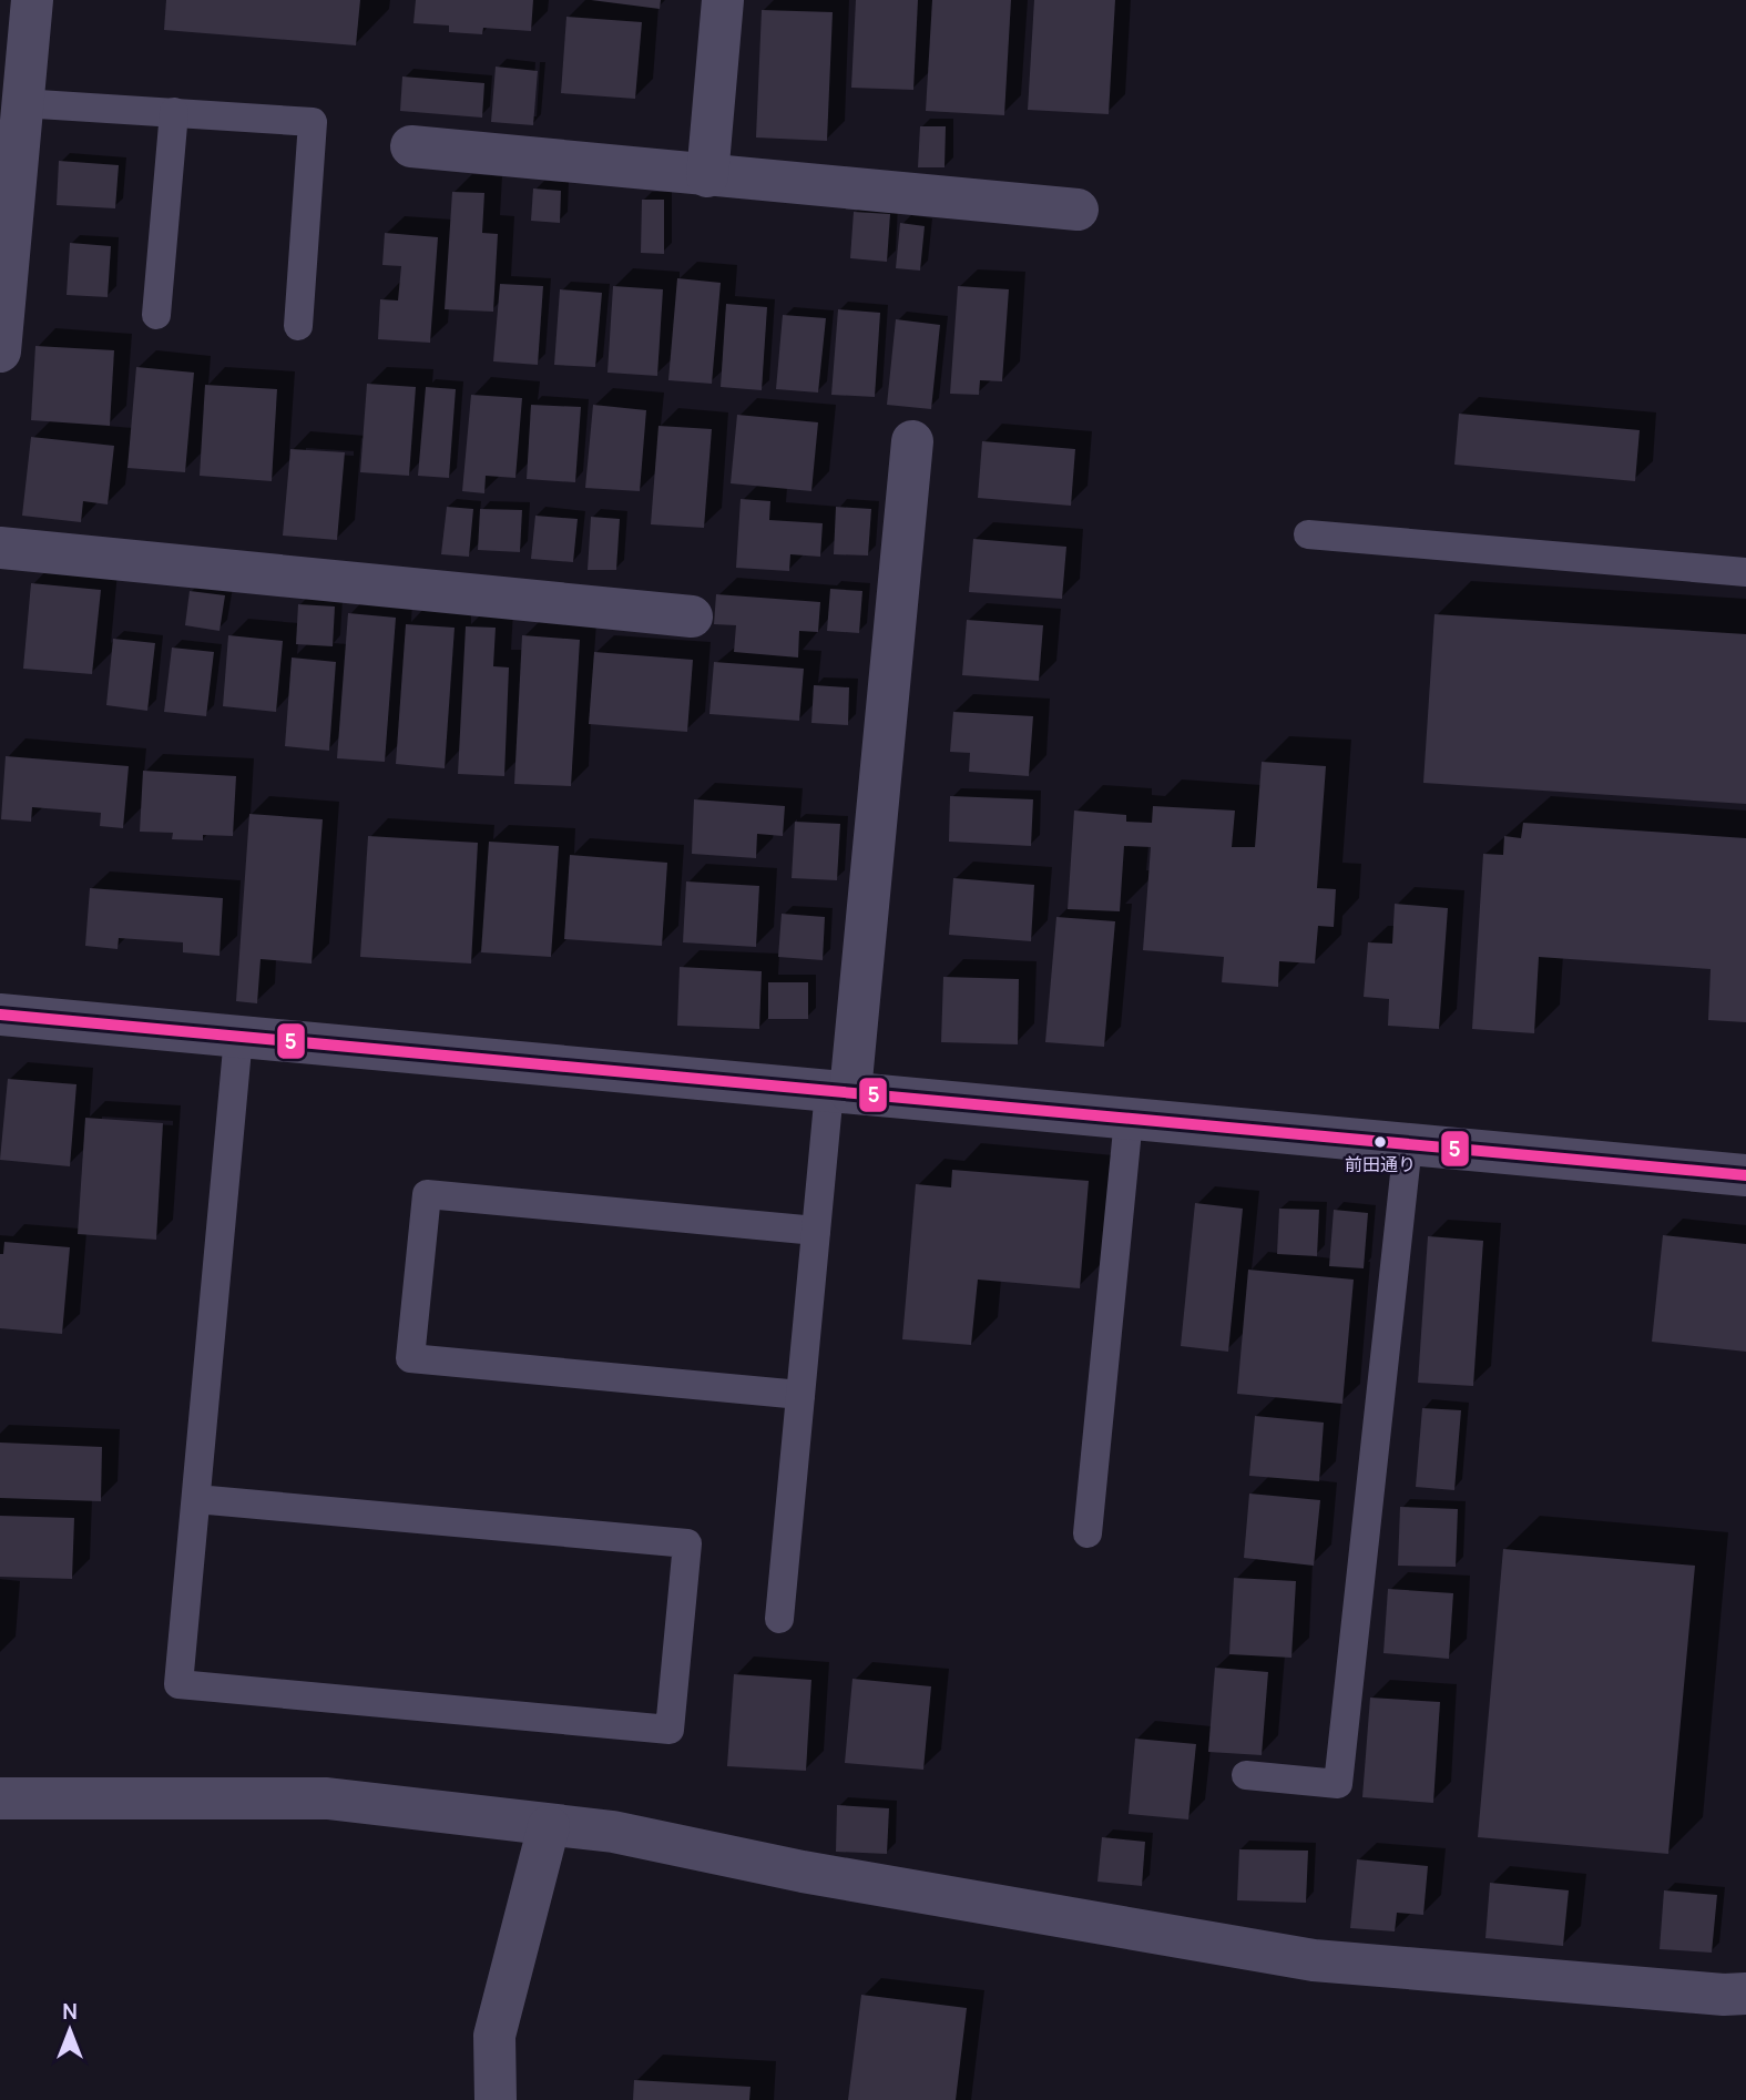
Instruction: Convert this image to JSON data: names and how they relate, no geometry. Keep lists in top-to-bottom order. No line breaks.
{"places":["前田通り"],"lines":["transit line 5"],"north":"top"}
